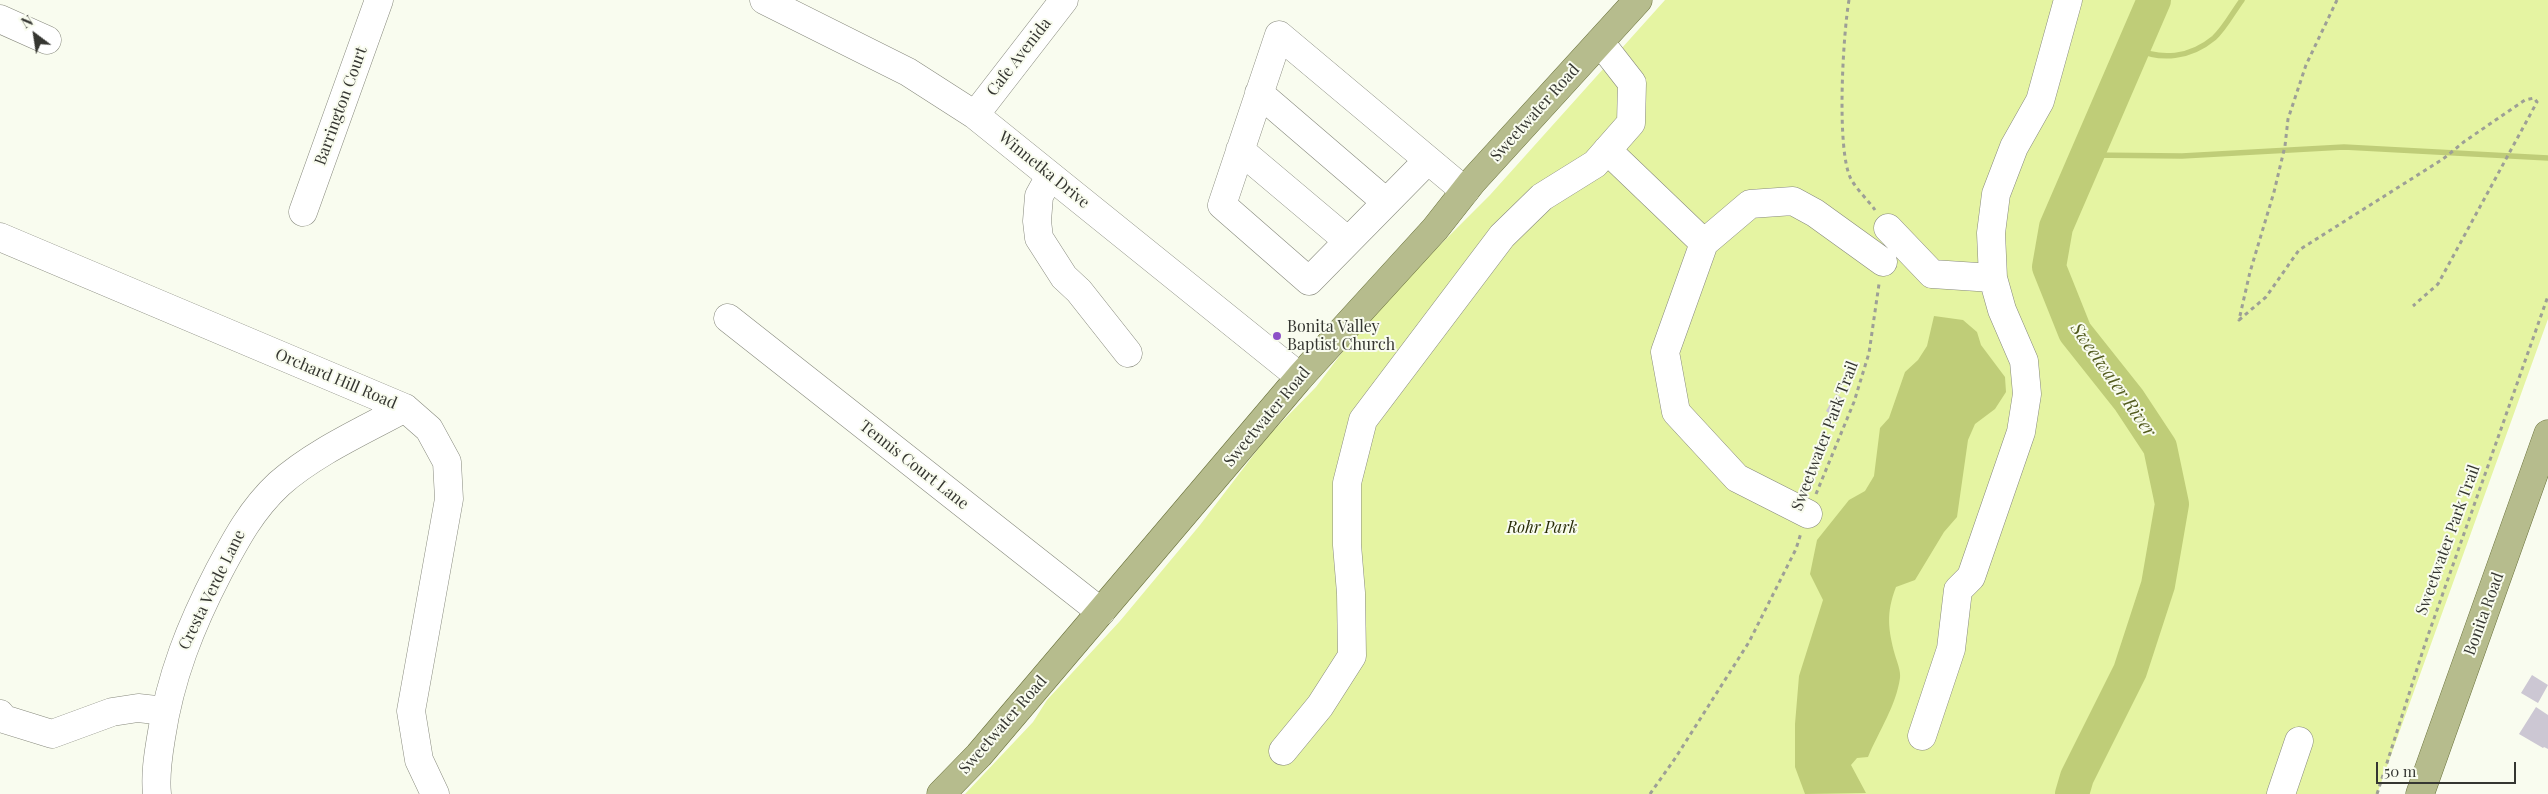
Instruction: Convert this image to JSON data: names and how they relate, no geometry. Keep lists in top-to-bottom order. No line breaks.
{"streets":{"main road":["Sweetwater Road","Bonita Road"],"street":["Cafe Avenida","Barrington Court","Winnetka Drive","Orchard Hill Road","Tennis Court Lane","Cresta Verde Lane"],"path":["Sweetwater Park Trail"]},"crossings":[["Cafe Avenida","Winnetka Drive"],["Sweetwater Road","Winnetka Drive"],["Sweetwater Road","Tennis Court Lane"],["Orchard Hill Road","Cresta Verde Lane"]],"water":["Sweetwater River"],"parks":["Rohr Park"],"places":["Bonita Valley Baptist Church"],"scale_bar":"50 m","north":"top left"}
